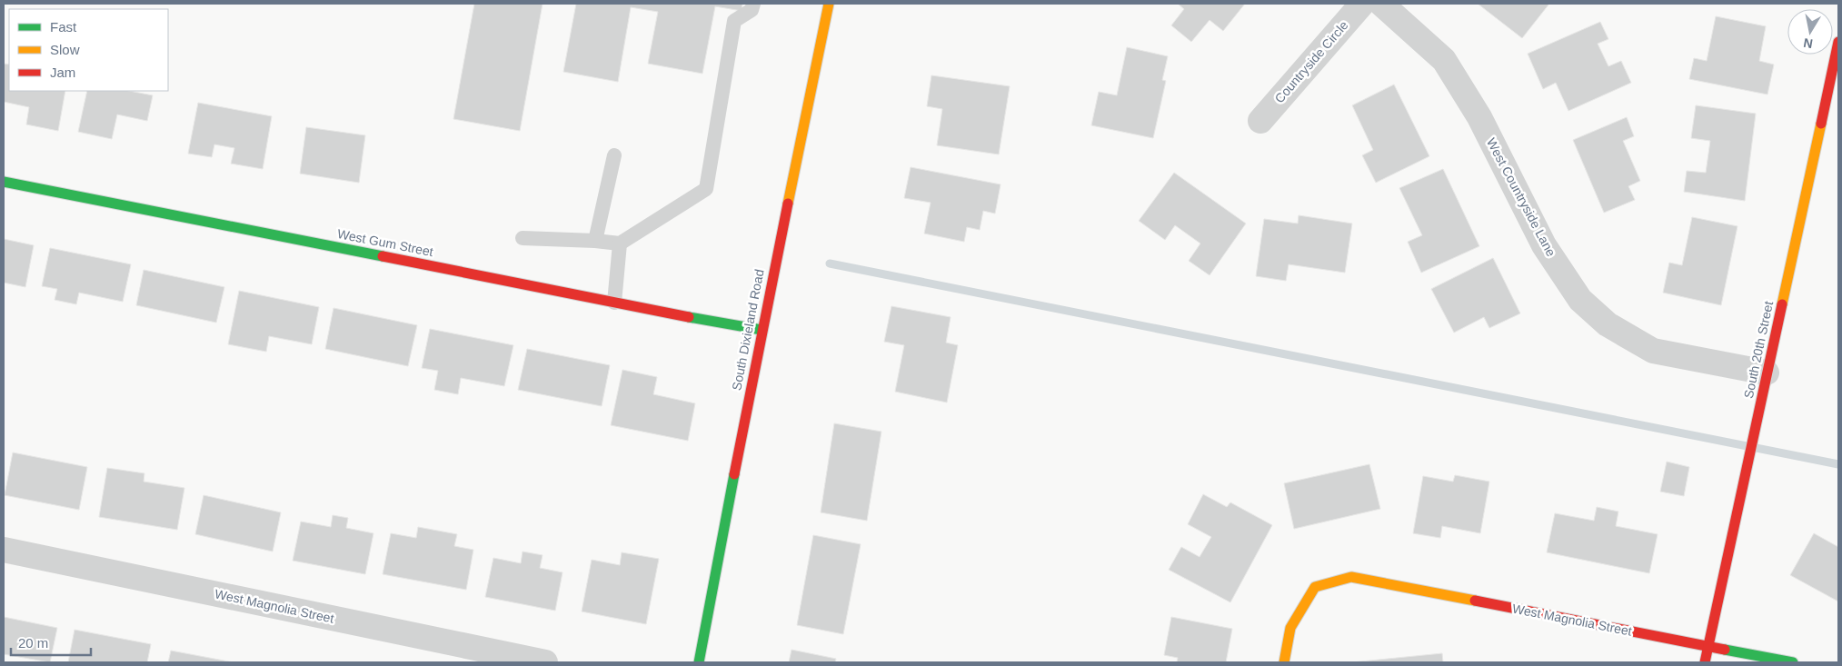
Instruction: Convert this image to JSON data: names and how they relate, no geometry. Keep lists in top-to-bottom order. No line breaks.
{"streets":{"street":["Countryside Circle","West Countryside Lane","West Gum Street","South Dixieland Road","South 20th Street","West Magnolia Street"]},"crossings":[["West Countryside Lane","South 20th Street"],["West Gum Street","South Dixieland Road"],["South 20th Street","West Magnolia Street"]],"legend":["Fast","Slow","Jam"],"scale_bar":"20 m","north":"bottom"}
